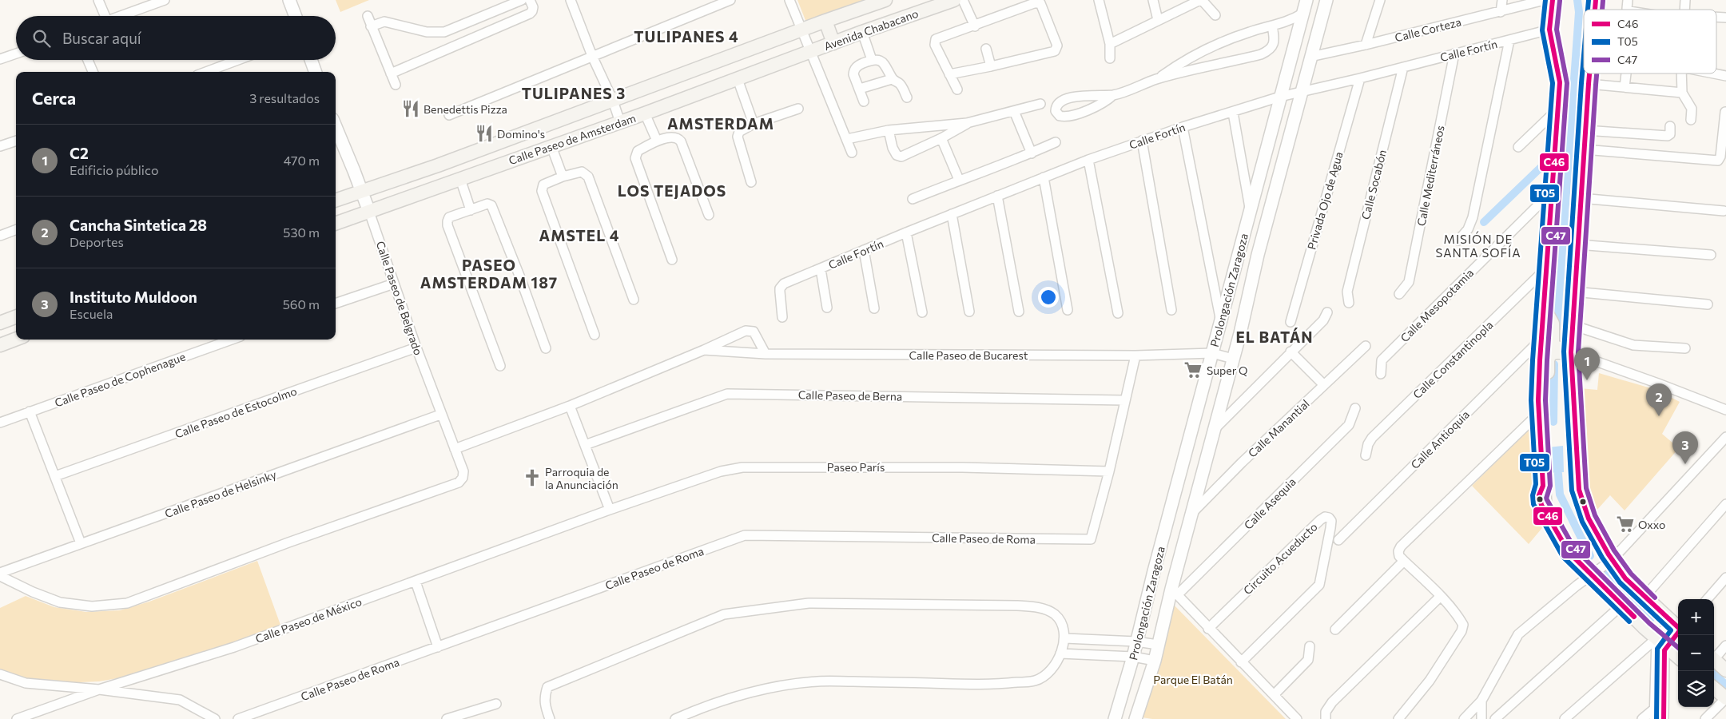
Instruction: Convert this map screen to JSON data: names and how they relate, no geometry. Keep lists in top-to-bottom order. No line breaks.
{"streets":{"main road":["Avenida Chabacano","Calle Paseo de Amsterdam"],"street":["Calle Corteza","Calle Fortín","Calle Mediterráneos","Calle Socabón","Privada Ojo de Agua","Prolongación Zaragoza","Calle Paseo de Belgrado","Calle Mesopotamia","Calle Paseo de Bucarest","Calle Constantinopla","Calle Paseo de Cophenague","Calle Paseo de Berna","Calle Paseo de Estocolmo","Calle Manantial","Calle Antioquia","Paseo París","Calle Paseo de Helsinky","Calle Asequia","Calle Paseo de Roma","Circuito Acueducto","Calle Paseo de México"]},"crossings":[["Avenida Chabacano","Calle Paseo de Amsterdam"],["Calle Corteza","Prolongación Zaragoza"],["Calle Fortín","Calle Mediterráneos"],["Calle Fortín","Calle Socabón"],["Calle Fortín","Privada Ojo de Agua"],["Calle Fortín","Prolongación Zaragoza"],["Calle Paseo de Amsterdam","Calle Paseo de Belgrado"],["Prolongación Zaragoza","Calle Paseo de Bucarest"],["Prolongación Zaragoza","Calle Manantial"],["Prolongación Zaragoza","Calle Asequia"],["Calle Paseo de Belgrado","Calle Paseo de Estocolmo"],["Calle Paseo de Belgrado","Calle Paseo de Helsinky"],["Paseo París","Calle Paseo de Roma"],["Paseo París","Calle Paseo de México"]],"districts":["TULIPANES 4","TULIPANES 3","AMSTERDAM","LOS TEJADOS","AMSTEL 4","MISIÓN DE SANTA SOFÍA","PASEO AMSTERDAM 187","EL BATÁN"],"parks":["Parque El Batán"],"places":{"restaurant":["Benedettis Pizza","Domino's"],"supermarket":["Super Q","Oxxo"],"church":["Parroquia de la Anunciación"]},"lines":["transit line C46","transit line T05","transit line C47"],"legend":["C46","T05","C47"],"page":{"search":"Buscar aquí","heading":["Cerca","3 resultados"],"list":[{"mark":"1","name":"C2","note":"Edificio público","value":"470 m"},{"mark":"2","name":"Cancha Sintetica 28","note":"Deportes","value":"530 m"},{"mark":"3","name":"Instituto Muldoon","note":"Escuela","value":"560 m"}],"pins":["1","2","3"],"map_buttons":["+","−"]}}
